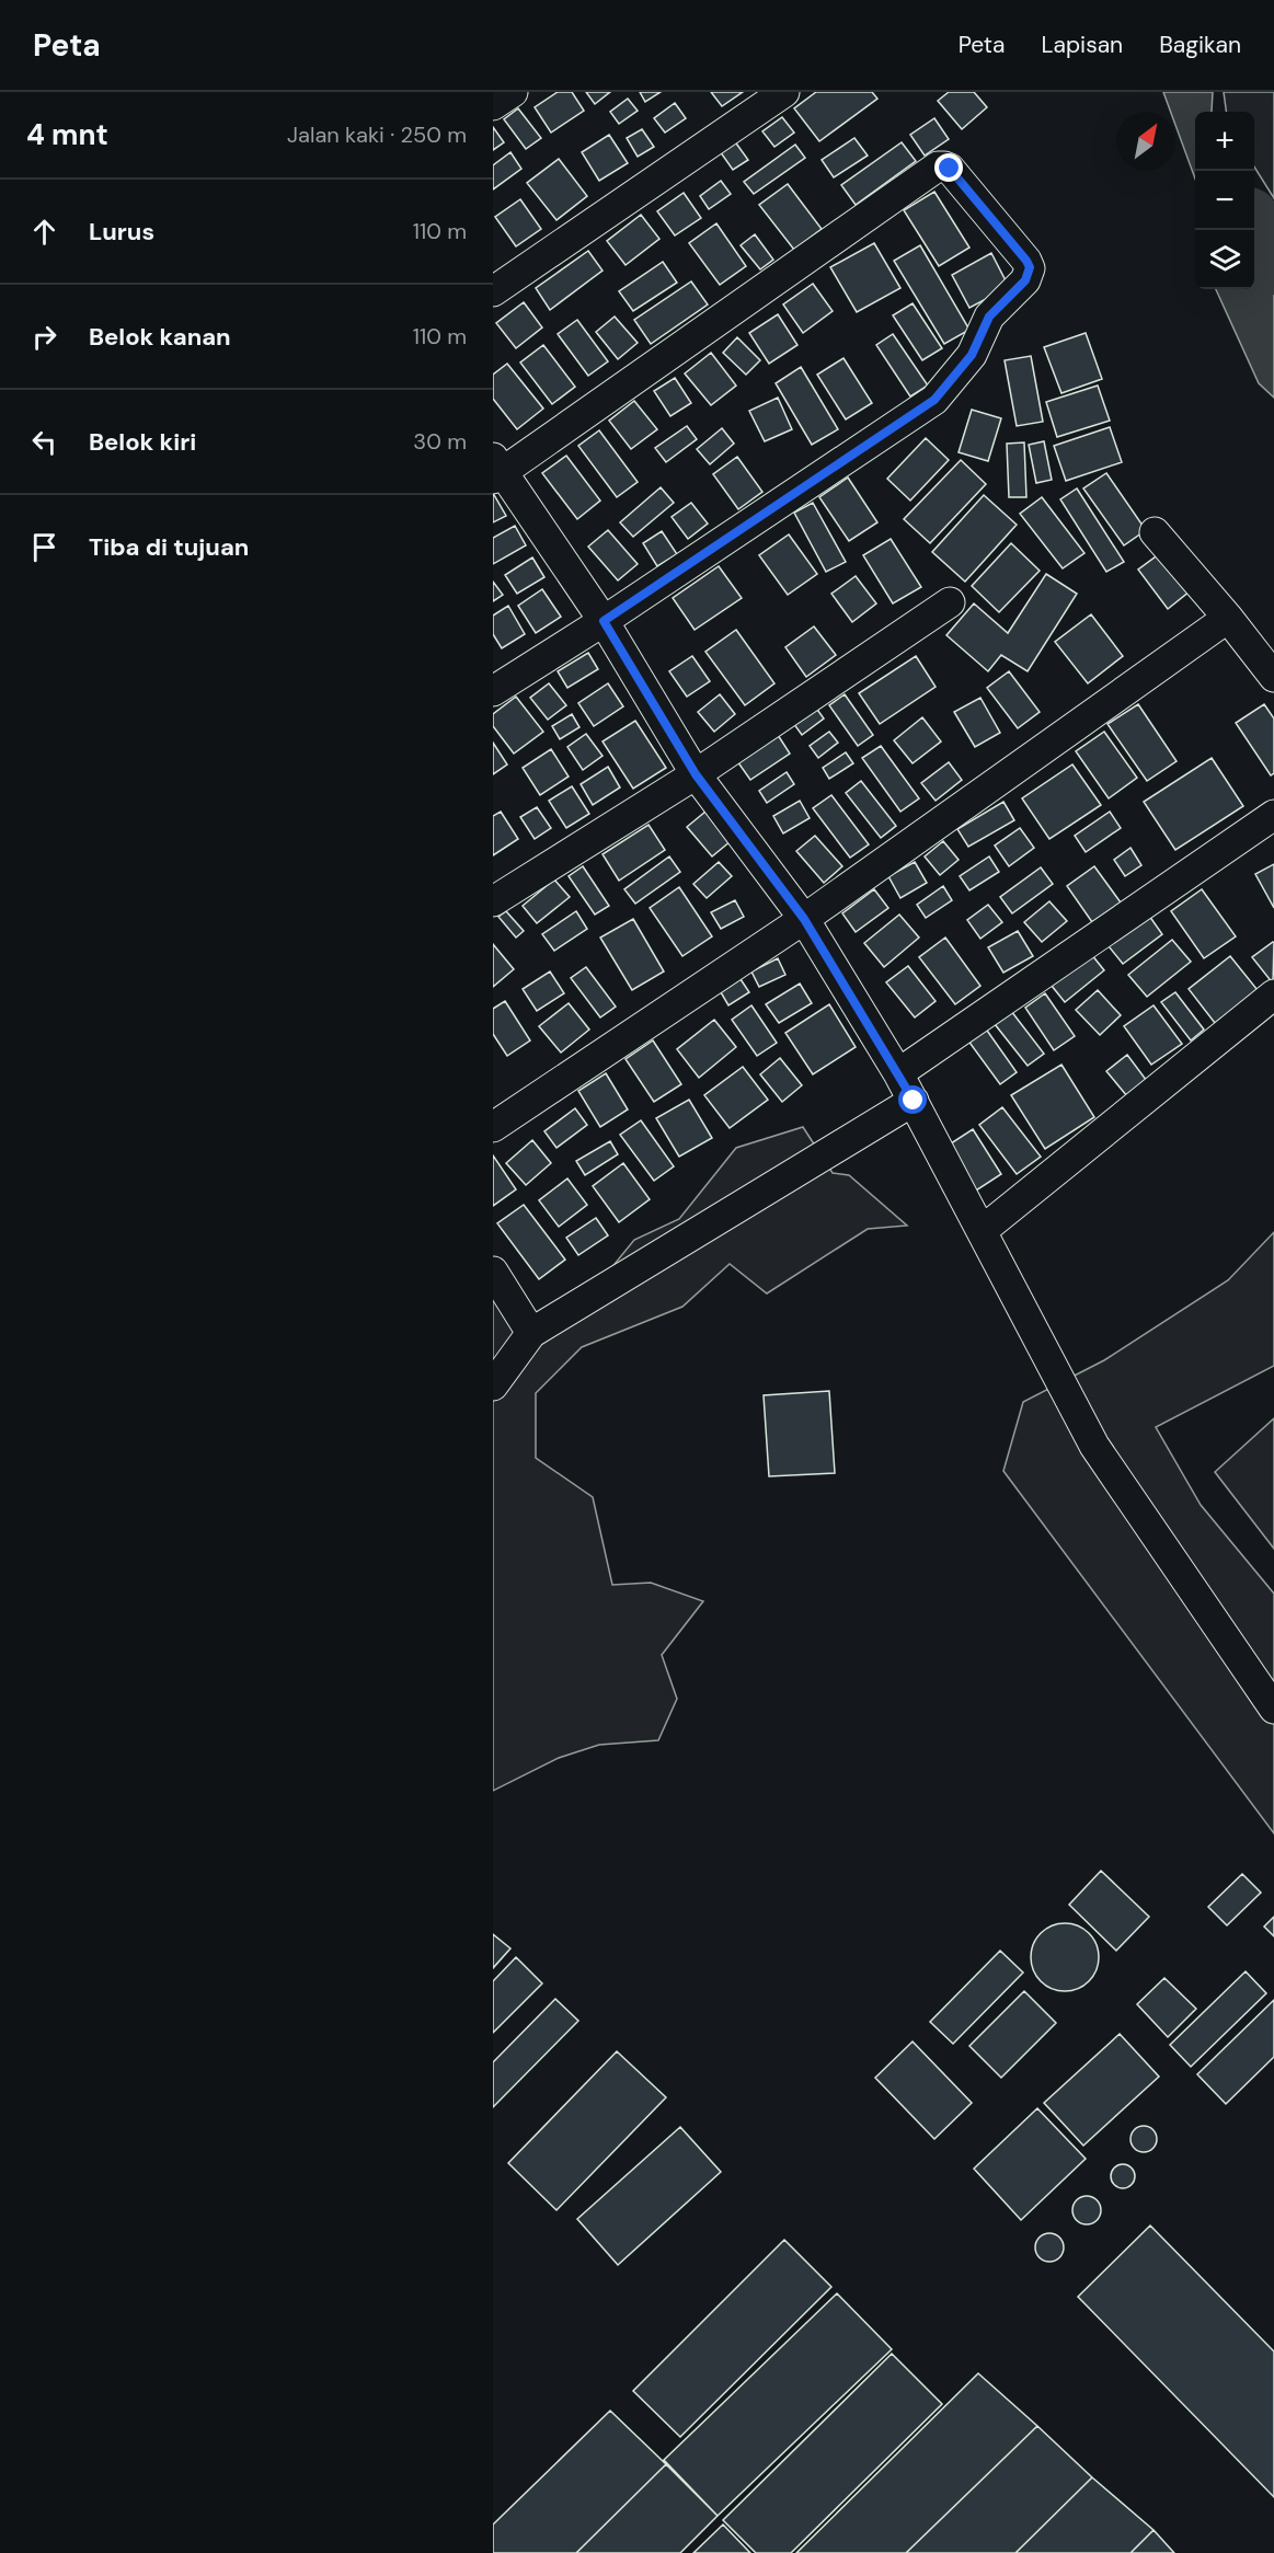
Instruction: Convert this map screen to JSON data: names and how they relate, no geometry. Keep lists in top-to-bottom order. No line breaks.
{"north":"top right","page":{"header":"Peta","nav":["Peta","Lapisan","Bagikan"],"heading":["4 mnt","Jalan kaki · 250 m"],"map_buttons":["+","−"],"list":[["Lurus","110 m"],["Belok kanan","110 m"],["Belok kiri","30 m"],"Tiba di tujuan"]}}
